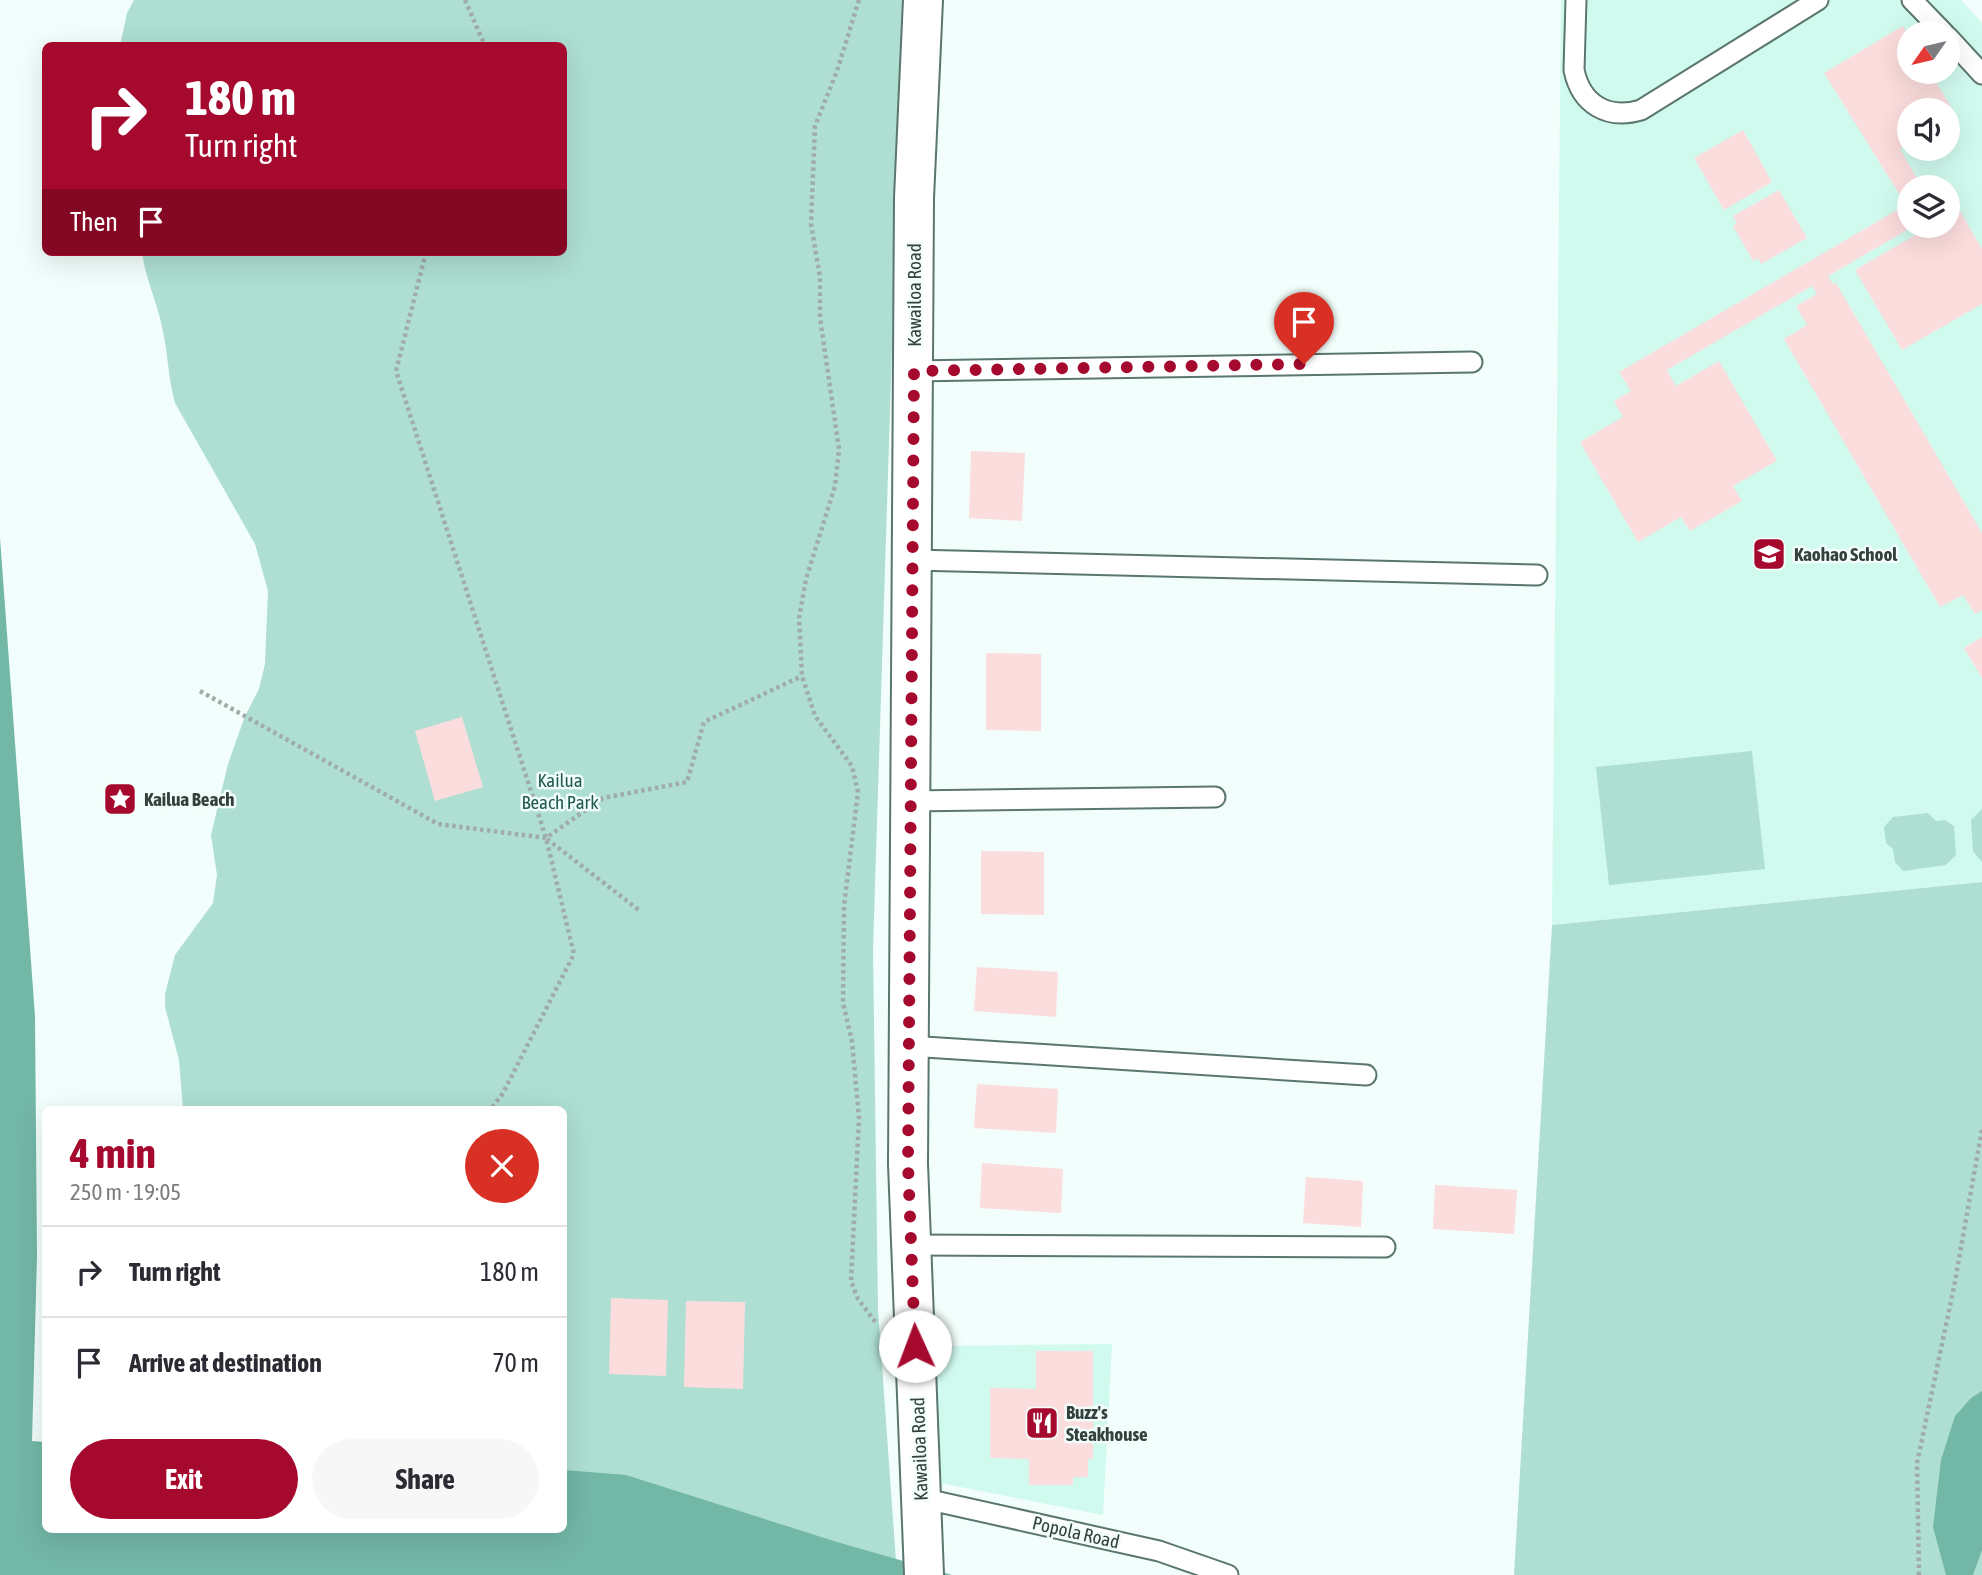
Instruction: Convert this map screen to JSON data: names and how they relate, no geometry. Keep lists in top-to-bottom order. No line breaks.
{"streets":{"street":["Kawailoa Road"],"lane":["Popola Road"]},"crossings":[["Kawailoa Road","Popola Road"]],"parks":["Kailua Beach Park"],"places":{"school or university":["Kaohao School"],"place":["Kailua Beach"],"restaurant":["Buzz's Steakhouse"]},"north":"bottom left","page":{"turn":["180 m","Turn right"],"then":"Then","heading":["4 min","250 m · 19:05"],"list":[{"name":"Turn right","value":"180 m"},{"name":"Arrive at destination","value":"70 m"}],"buttons":["Exit","Share"]}}
